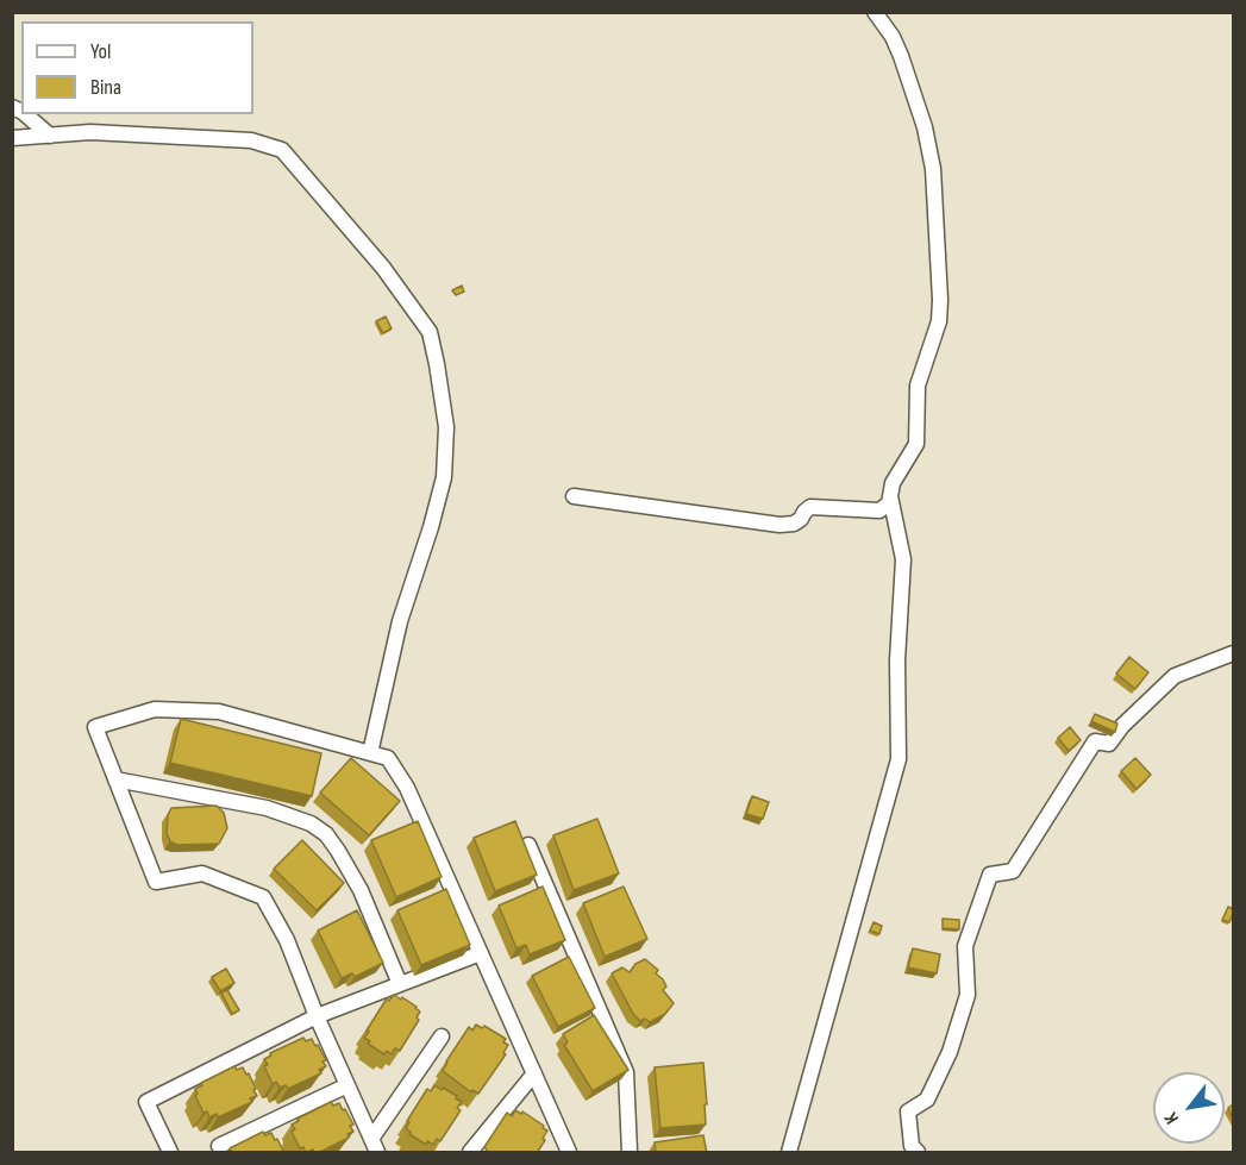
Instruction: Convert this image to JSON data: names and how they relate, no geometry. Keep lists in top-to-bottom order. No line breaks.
{"legend":["Yol","Bina"],"north":"bottom left"}
